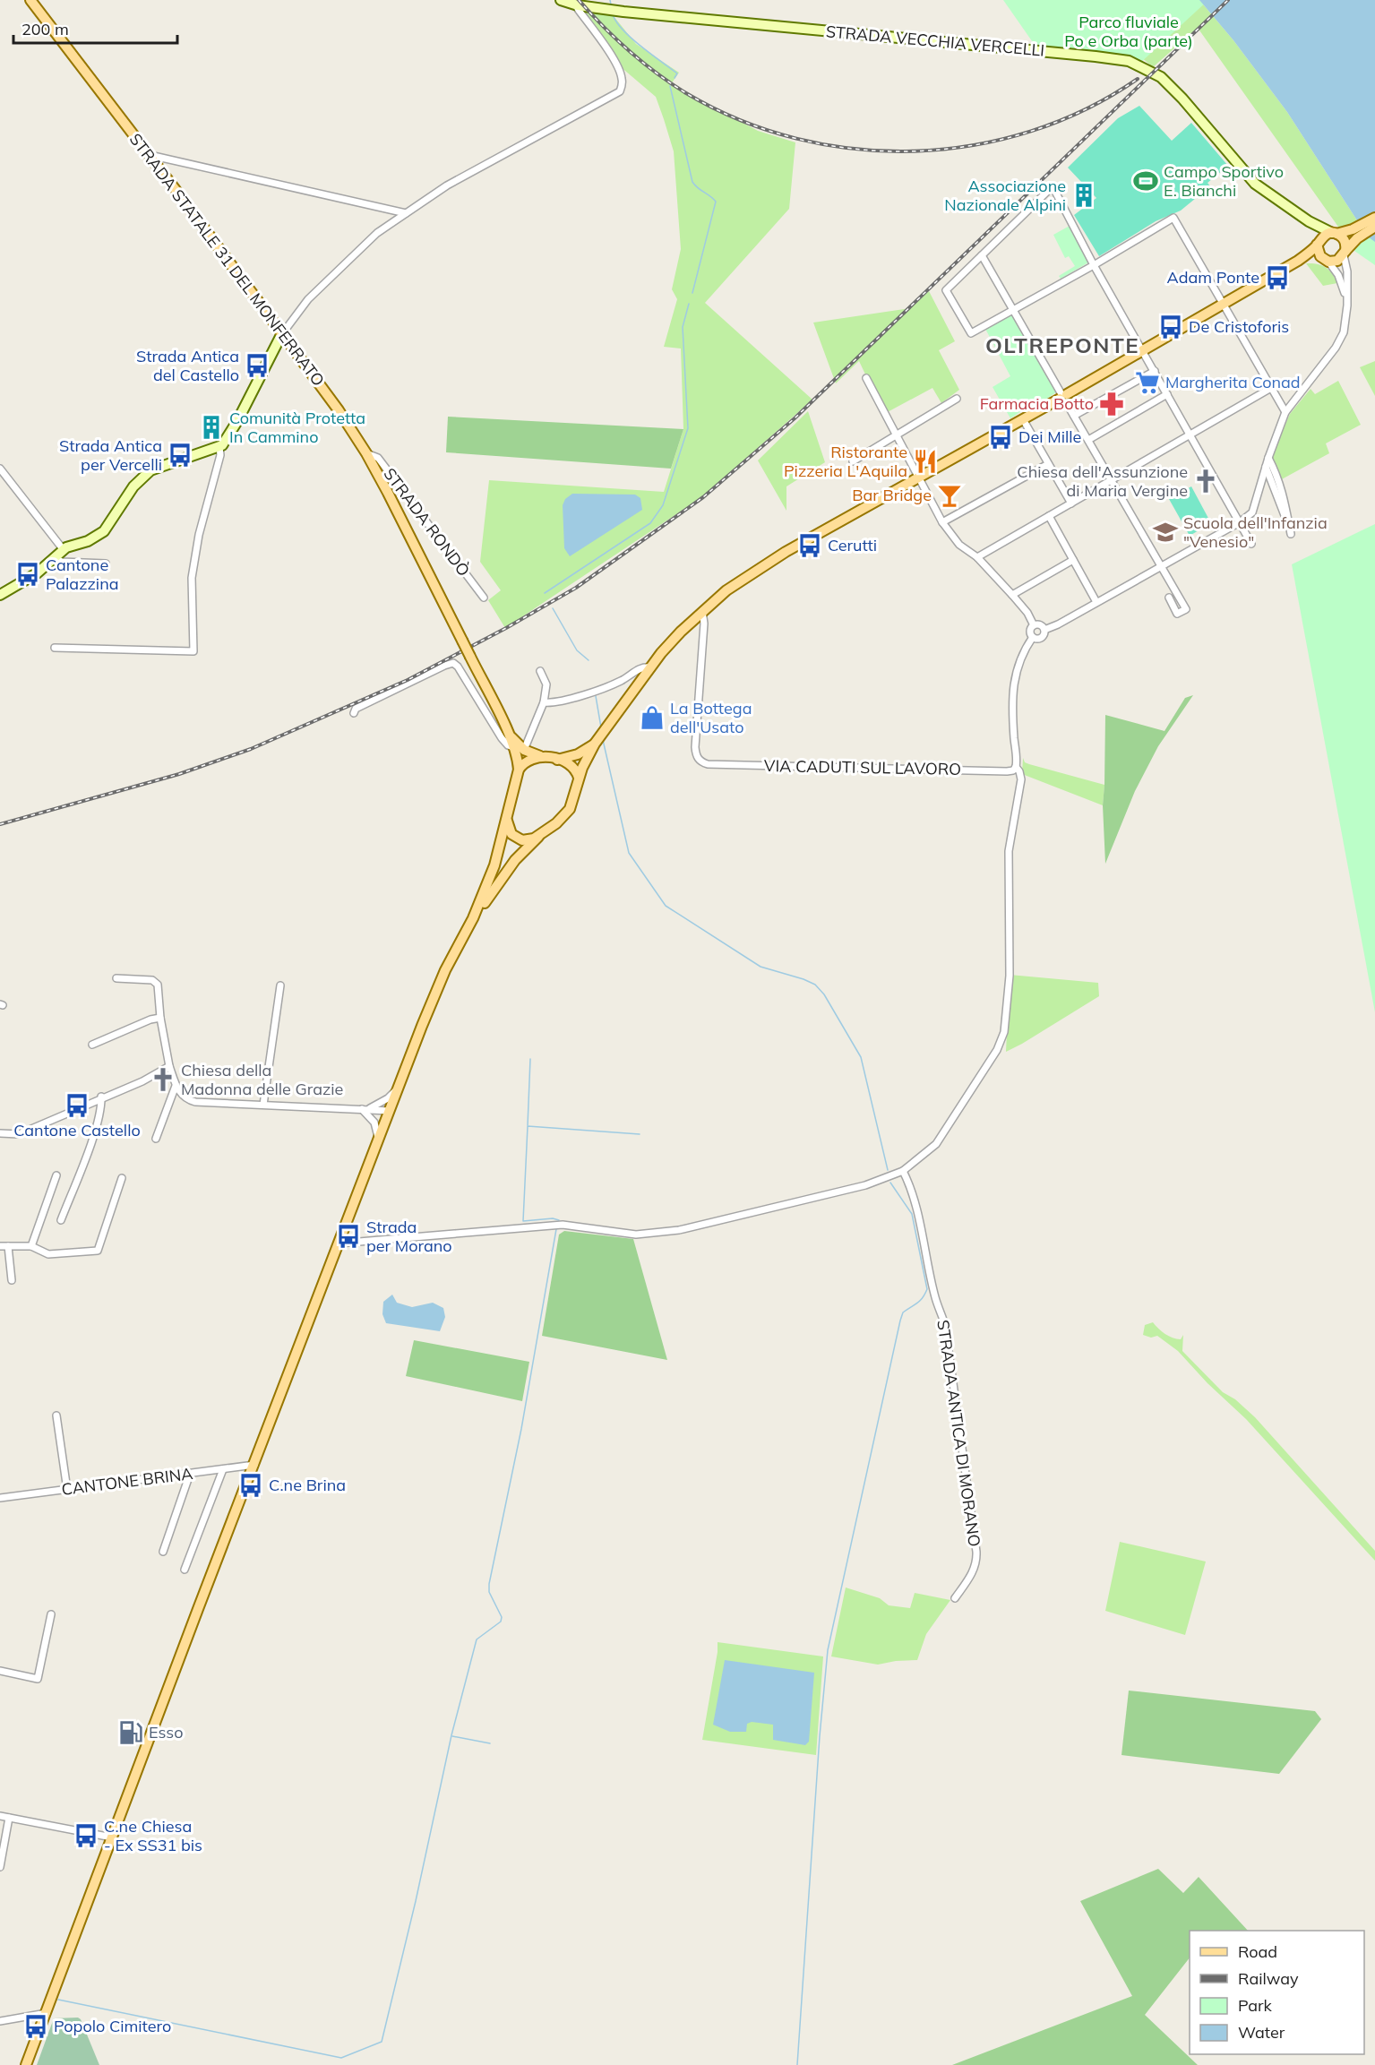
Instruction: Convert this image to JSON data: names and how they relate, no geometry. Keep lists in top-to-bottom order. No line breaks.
{"streets":{"main road":["STRADA STATALE 31 DEL MONFERRATO"],"street":["STRADA VECCHIA VERCELLI","STRADA RONDÒ","VIA CADUTI SUL LAVORO","STRADA ANTICA DI MORANO","CANTONE BRINA"]},"crossings":[["STRADA STATALE 31 DEL MONFERRATO","STRADA RONDÒ"]],"districts":["OLTREPONTE"],"parks":["Parco fluviale Po e Orba (parte)"],"places":{"sports":["Campo Sportivo E. Bianchi"],"building":["Associazione Nazionale Alpini","Comunità Protetta In Cammino"],"bus stop":["Adam Ponte","De Cristoforis","Strada Antica del Castello","Dei Mille","Strada Antica per Vercelli","Cerutti","Cantone Palazzina","Cantone Castello","Strada per Morano","C.ne Brina","C.ne Chiesa - Ex SS31 bis","Popolo Cimitero"],"supermarket":["Margherita Conad"],"pharmacy":["Farmacia Botto"],"restaurant":["Ristorante Pizzeria L'Aquila"],"church":["Chiesa dell'Assunzione di Maria Vergine","Chiesa della Madonna delle Grazie"],"bar":["Bar Bridge"],"school or university":["Scuola dell'Infanzia \"Venesio\""],"shop":["La Bottega dell'Usato"],"fuel station":["Esso"]},"legend":["Road","Railway","Park","Water"],"scale_bar":"200 m"}
